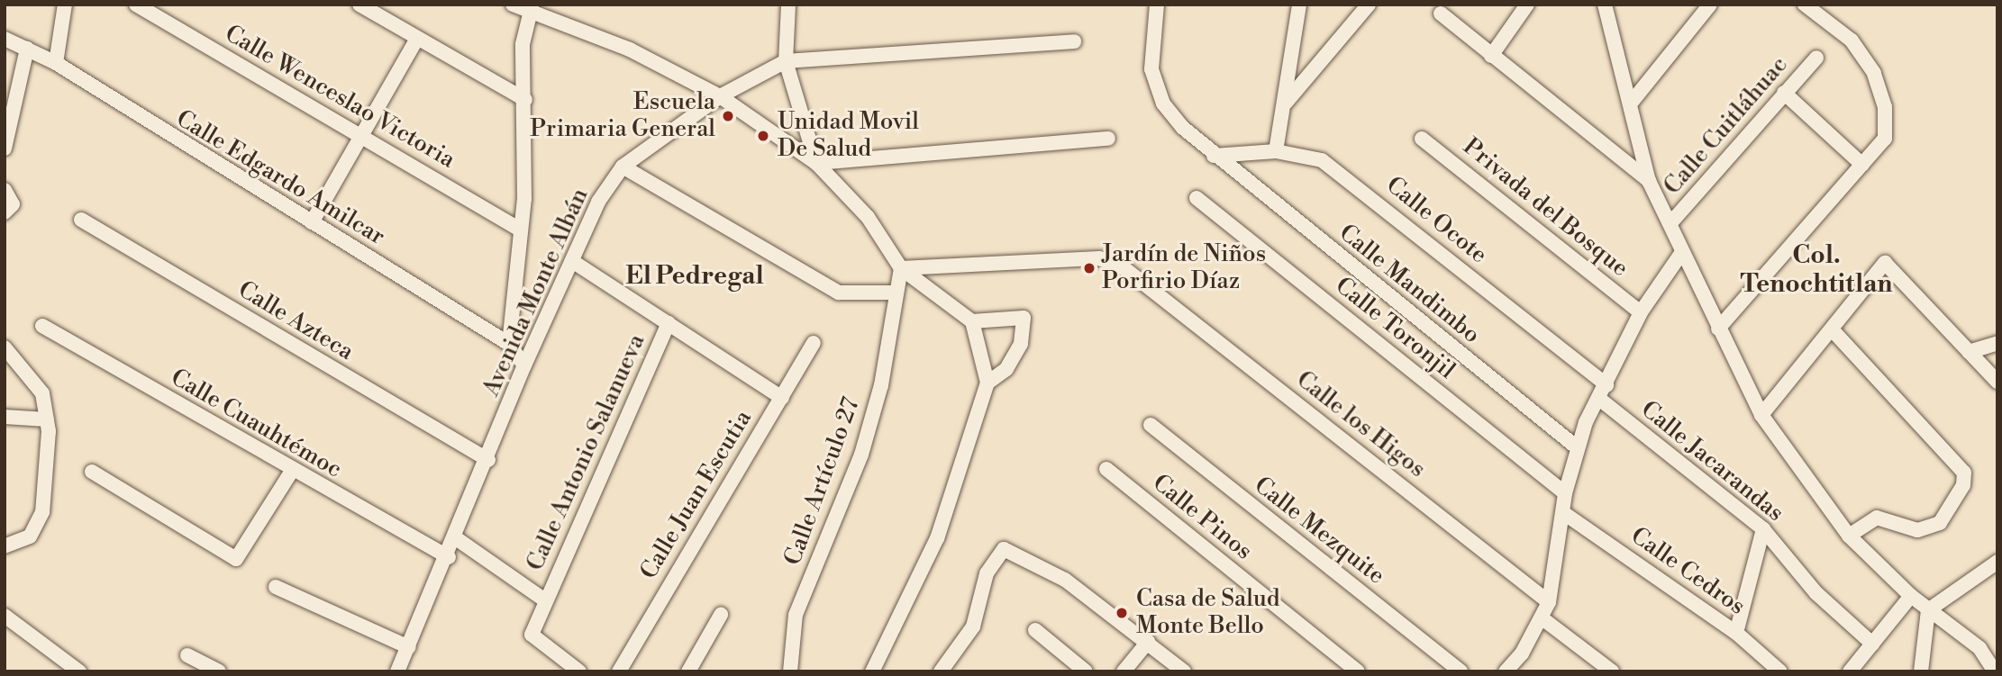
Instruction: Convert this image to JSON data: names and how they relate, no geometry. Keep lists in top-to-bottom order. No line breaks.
{"streets":{"street":["Calle Wenceslao Victoria","Calle Cuitláhuac","Calle Edgardo Amilcar","Privada del Bosque","Calle Ocote","Calle Mandimbo","Avenida Monte Albán","Calle Azteca","Calle Toronjil","Calle Cuauhtémoc","Calle los Higos","Calle Antonio Salanueva","Calle Jacarandas","Calle Artículo 27","Calle Juan Escutia","Calle Pinos","Calle Mezquite","Calle Cedros"]},"crossings":[["Calle Edgardo Amilcar","Avenida Monte Albán"],["Calle Ocote","Calle Mandimbo"],["Calle Ocote","Calle Jacarandas"],["Avenida Monte Albán","Calle Azteca"],["Avenida Monte Albán","Calle Cuauhtémoc"],["Calle los Higos","Calle Artículo 27"]],"districts":["Col. Tenochtitlan","El Pedregal"],"places":["Escuela Primaria General","Unidad Movil De Salud","Jardín de Niños Porfirio Díaz","Casa de Salud Monte Bello"]}
